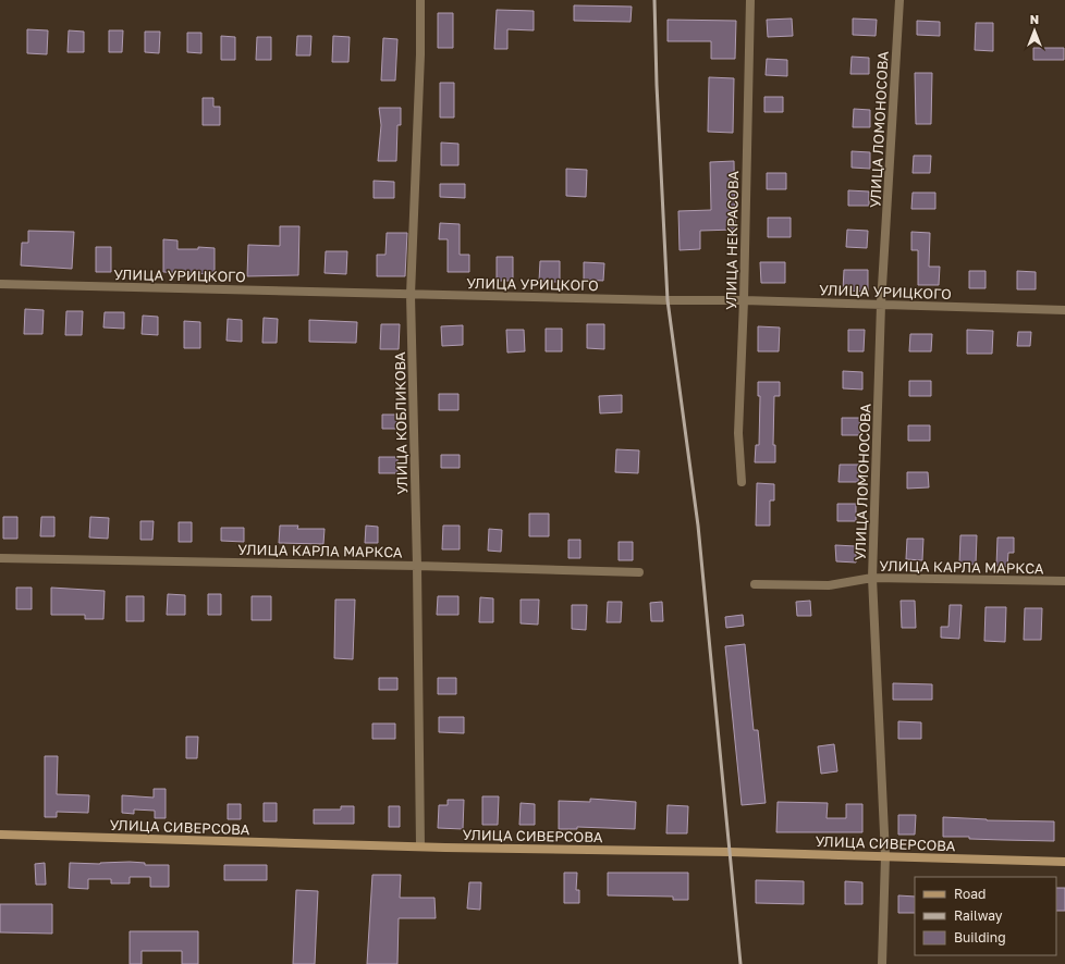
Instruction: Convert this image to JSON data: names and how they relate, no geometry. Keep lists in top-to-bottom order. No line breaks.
{"streets":{"street":["УЛИЦА ЛОМОНОСОВА","УЛИЦА НЕКРАСОВА","УЛИЦА УРИЦКОГО","УЛИЦА КОБЛИКОВА","УЛИЦА КАРЛА МАРКСА","УЛИЦА СИВЕРСОВА"]},"crossings":[["УЛИЦА ЛОМОНОСОВА","УЛИЦА УРИЦКОГО"],["УЛИЦА ЛОМОНОСОВА","УЛИЦА КАРЛА МАРКСА"],["УЛИЦА ЛОМОНОСОВА","УЛИЦА СИВЕРСОВА"],["УЛИЦА НЕКРАСОВА","УЛИЦА УРИЦКОГО"],["УЛИЦА УРИЦКОГО","УЛИЦА КОБЛИКОВА"],["УЛИЦА КОБЛИКОВА","УЛИЦА КАРЛА МАРКСА"],["УЛИЦА КОБЛИКОВА","УЛИЦА СИВЕРСОВА"]],"legend":["Road","Railway","Building"],"north":"top"}
